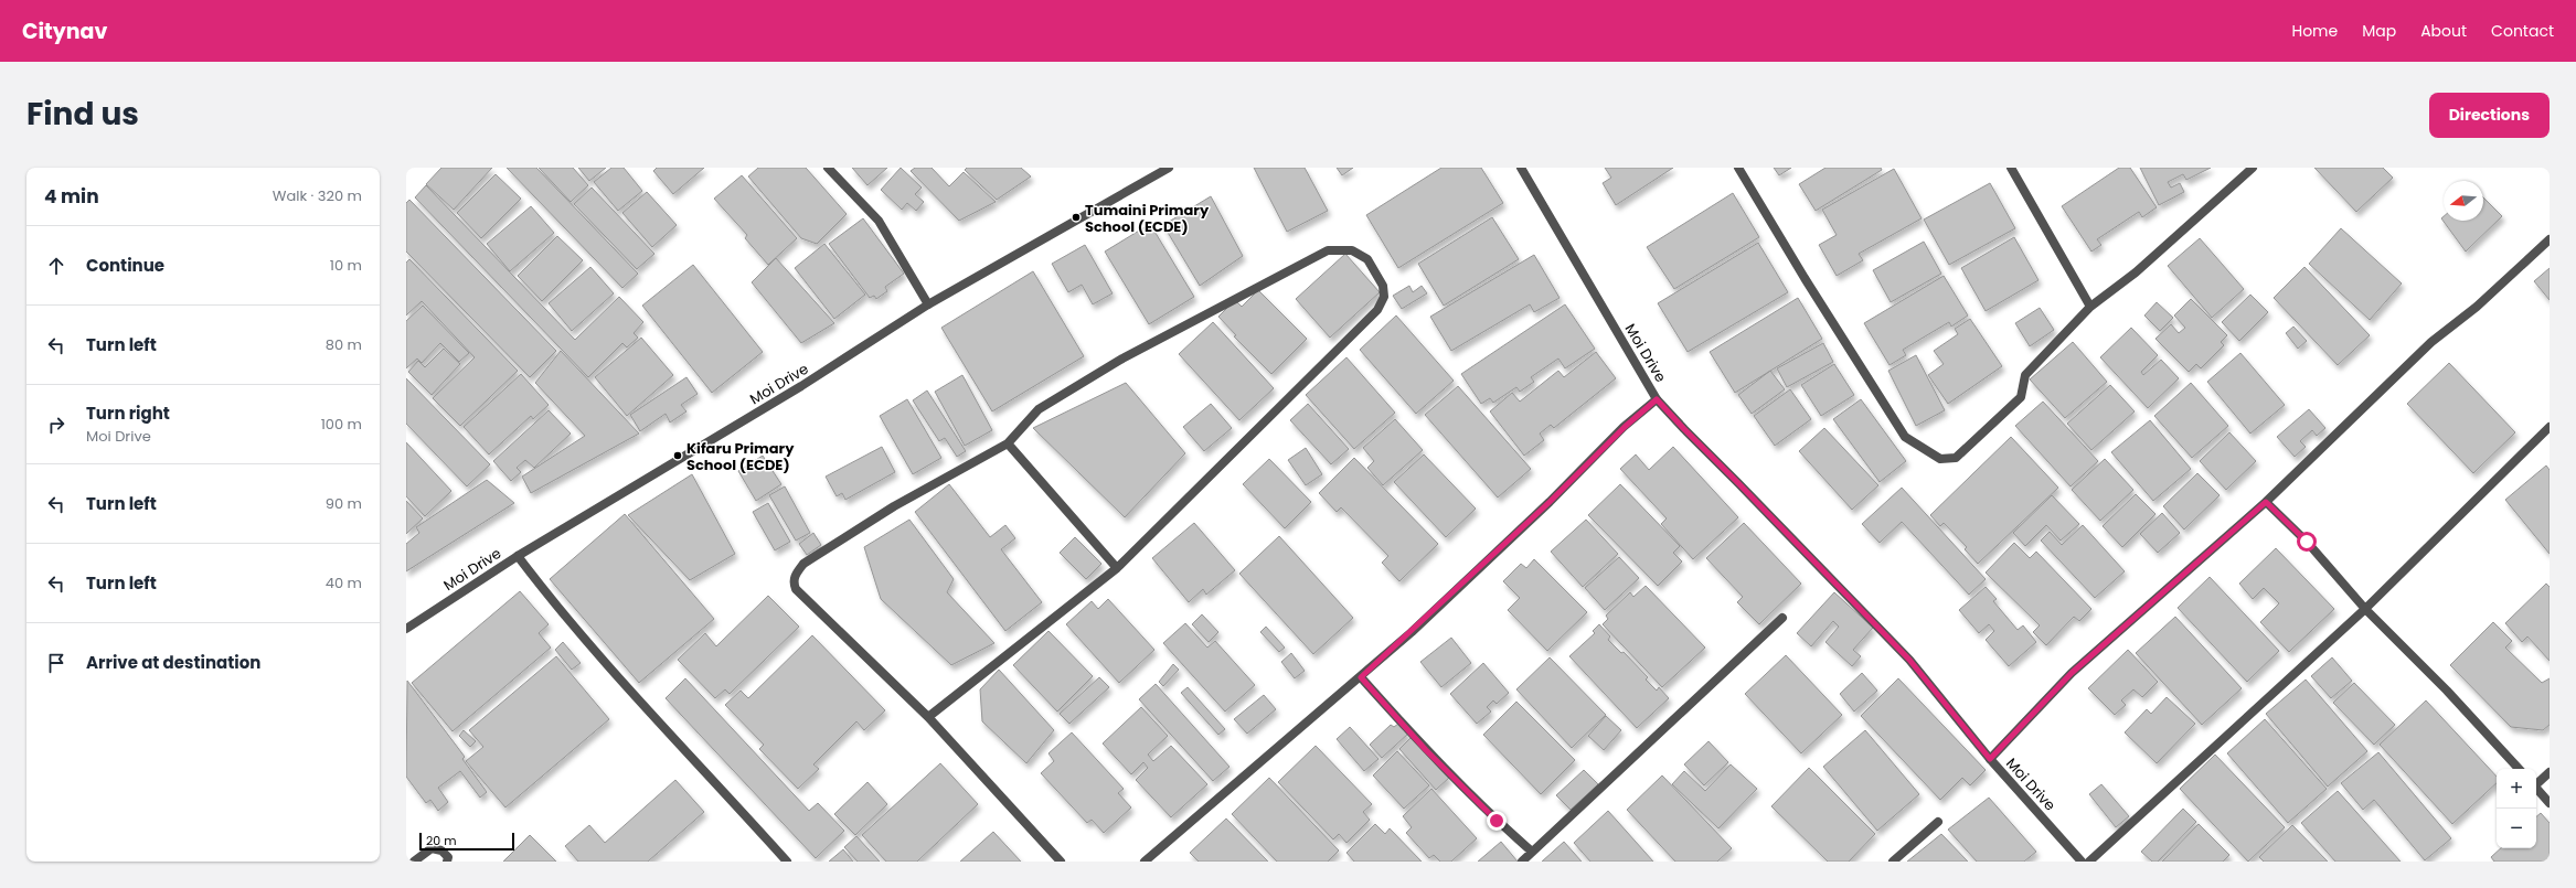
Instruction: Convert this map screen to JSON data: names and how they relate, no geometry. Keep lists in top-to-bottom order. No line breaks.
{"streets":{"street":["Moi Drive"]},"places":["Tumaini Primary School (ECDE)","Kifaru Primary School (ECDE)"],"scale_bar":"20 m","north":"left","page":{"header":"Citynav","nav":["Home","Map","About","Contact"],"title":"Find us","buttons":"Directions","heading":["4 min","Walk · 320 m"],"list":[["Continue","10 m"],["Turn left","80 m"],["Turn right","Moi Drive","100 m"],["Turn left","90 m"],["Turn left","40 m"],"Arrive at destination"],"map_buttons":["+","−"],"scale":"20 m"}}
